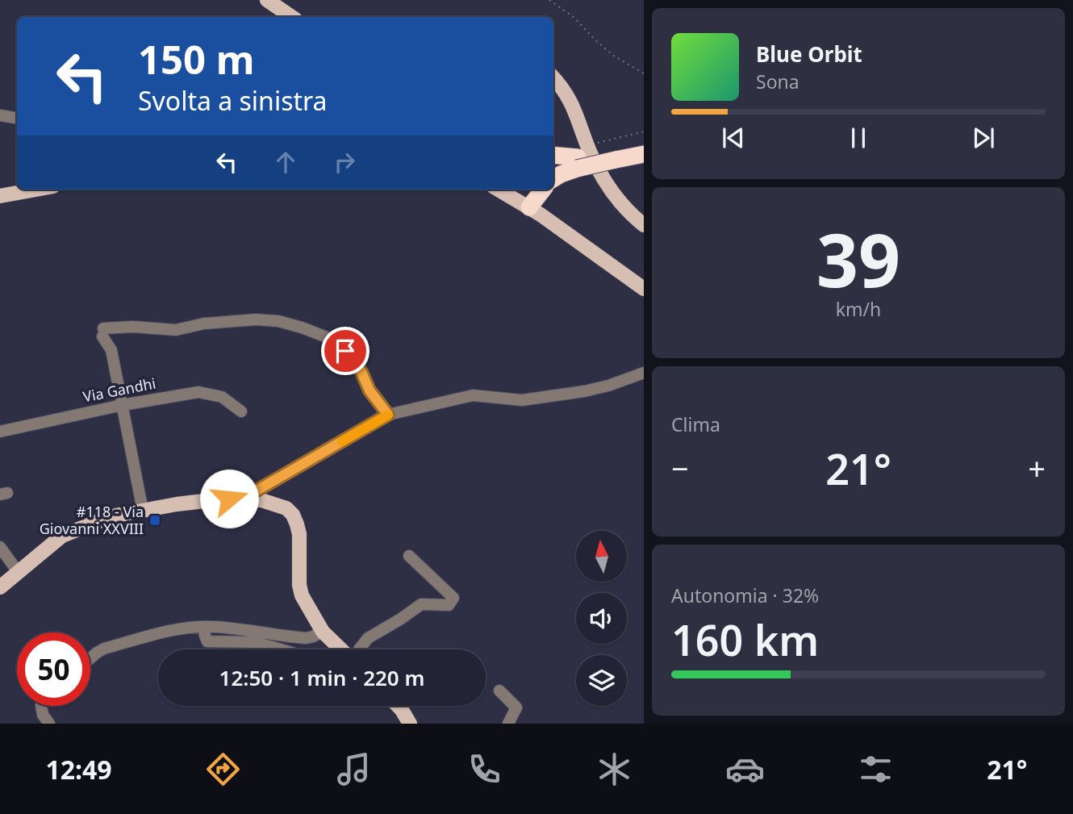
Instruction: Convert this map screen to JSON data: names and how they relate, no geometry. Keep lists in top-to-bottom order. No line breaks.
{"streets":{"street":["Via Gandhi"]},"places":{"transit":["#118 - Via Giovanni XXVIII"]},"north":"top","page":{"turn":["150 m","Svolta a sinistra"],"song":["Blue Orbit","Sona"],"tile":[["39","km/h"],"Clima",["Autonomia · 32%","160 km"]],"heat":["−","21°","+"],"limit":"50","trip":"12:50 · 1 min · 220 m","tabs":["12:49","21°"]}}
